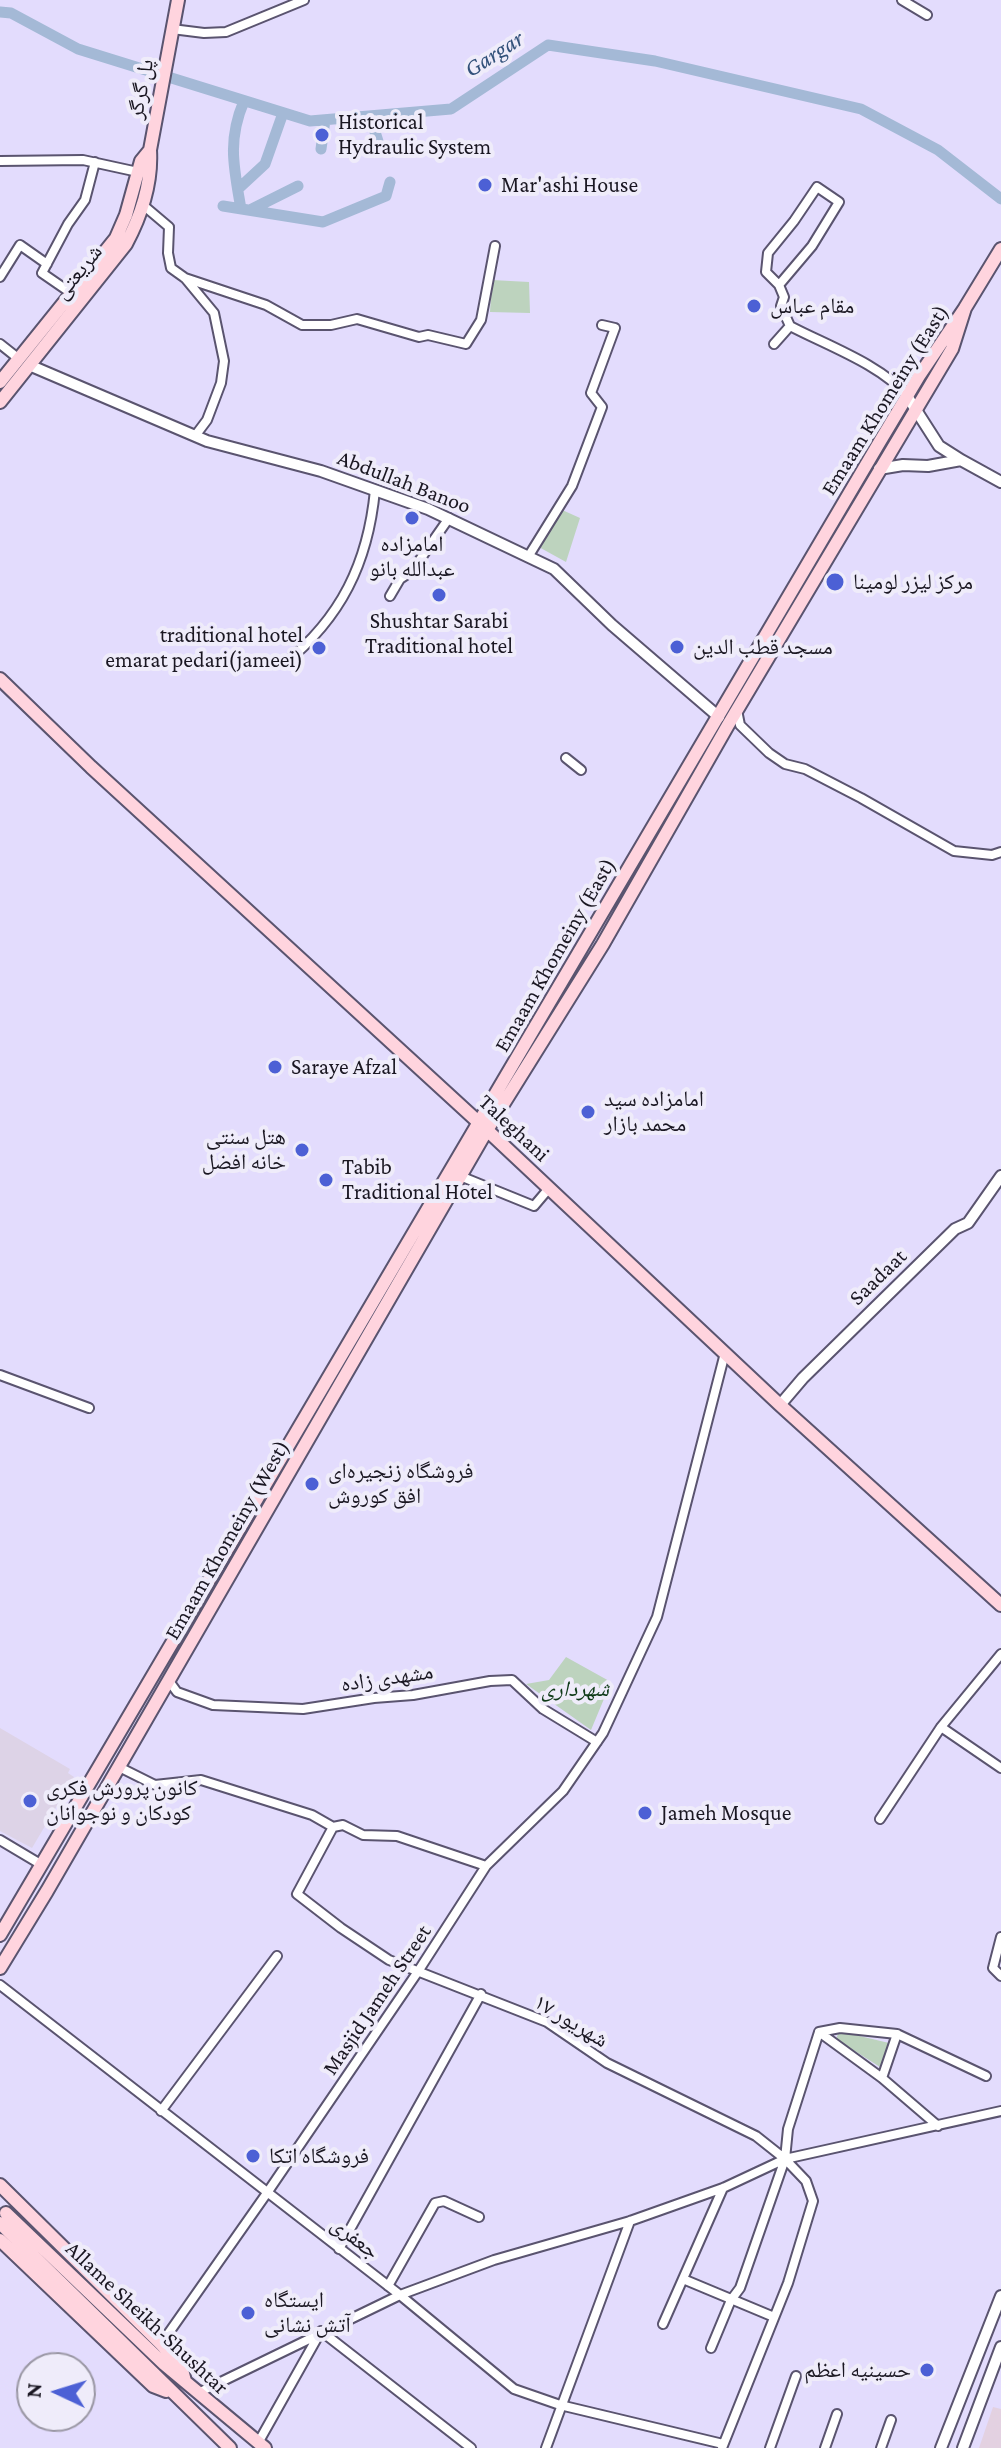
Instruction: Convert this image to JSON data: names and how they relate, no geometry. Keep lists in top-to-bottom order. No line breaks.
{"streets":{"main road":["پل گرگر","شریعتی","Emaam Khomeiny (East)","Taleghani","Emaam Khomeiny (West)","Allame Sheikh-Shushtar"],"street":["Abdullah Banoo","Saadaat","مشهدی زاده","Masjid Jameh Street","۱۷ شهریور","جعفری"]},"crossings":[["پل گرگر","شریعتی"],["شریعتی","Abdullah Banoo"],["Emaam Khomeiny (East)","Abdullah Banoo"],["Emaam Khomeiny (East)","Taleghani"],["Emaam Khomeiny (East)","Emaam Khomeiny (West)"],["Taleghani","Saadaat"],["Taleghani","Emaam Khomeiny (West)"],["Taleghani","Masjid Jameh Street"],["Emaam Khomeiny (West)","مشهدی زاده"],["مشهدی زاده","Masjid Jameh Street"],["Masjid Jameh Street","۱۷ شهریور"],["Masjid Jameh Street","جعفری"]],"water":["Gargar"],"parks":["شهرداری"],"places":["Historical Hydraulic System","Mar'ashi House","مقام عباس","امامزاده عبدالله بانو","مرکز لیزر لومینا","Shushtar Sarabi Traditional hotel","مسجد قطب الدین","traditional hotel emarat pedari(jameei)","Saraye Afzal","امامزاده سید محمد بازار","هتل سنتی خانه افضل","Tabib Traditional Hotel","فروشگاه زنجیره‌ای افق کوروش","کانون پرورش فکری کودکان و نوجوانان","Jameh Mosque","فروشگاه اتکا","ایستگاه آتش نشانی","حسینیه اعظم"],"north":"left"}
